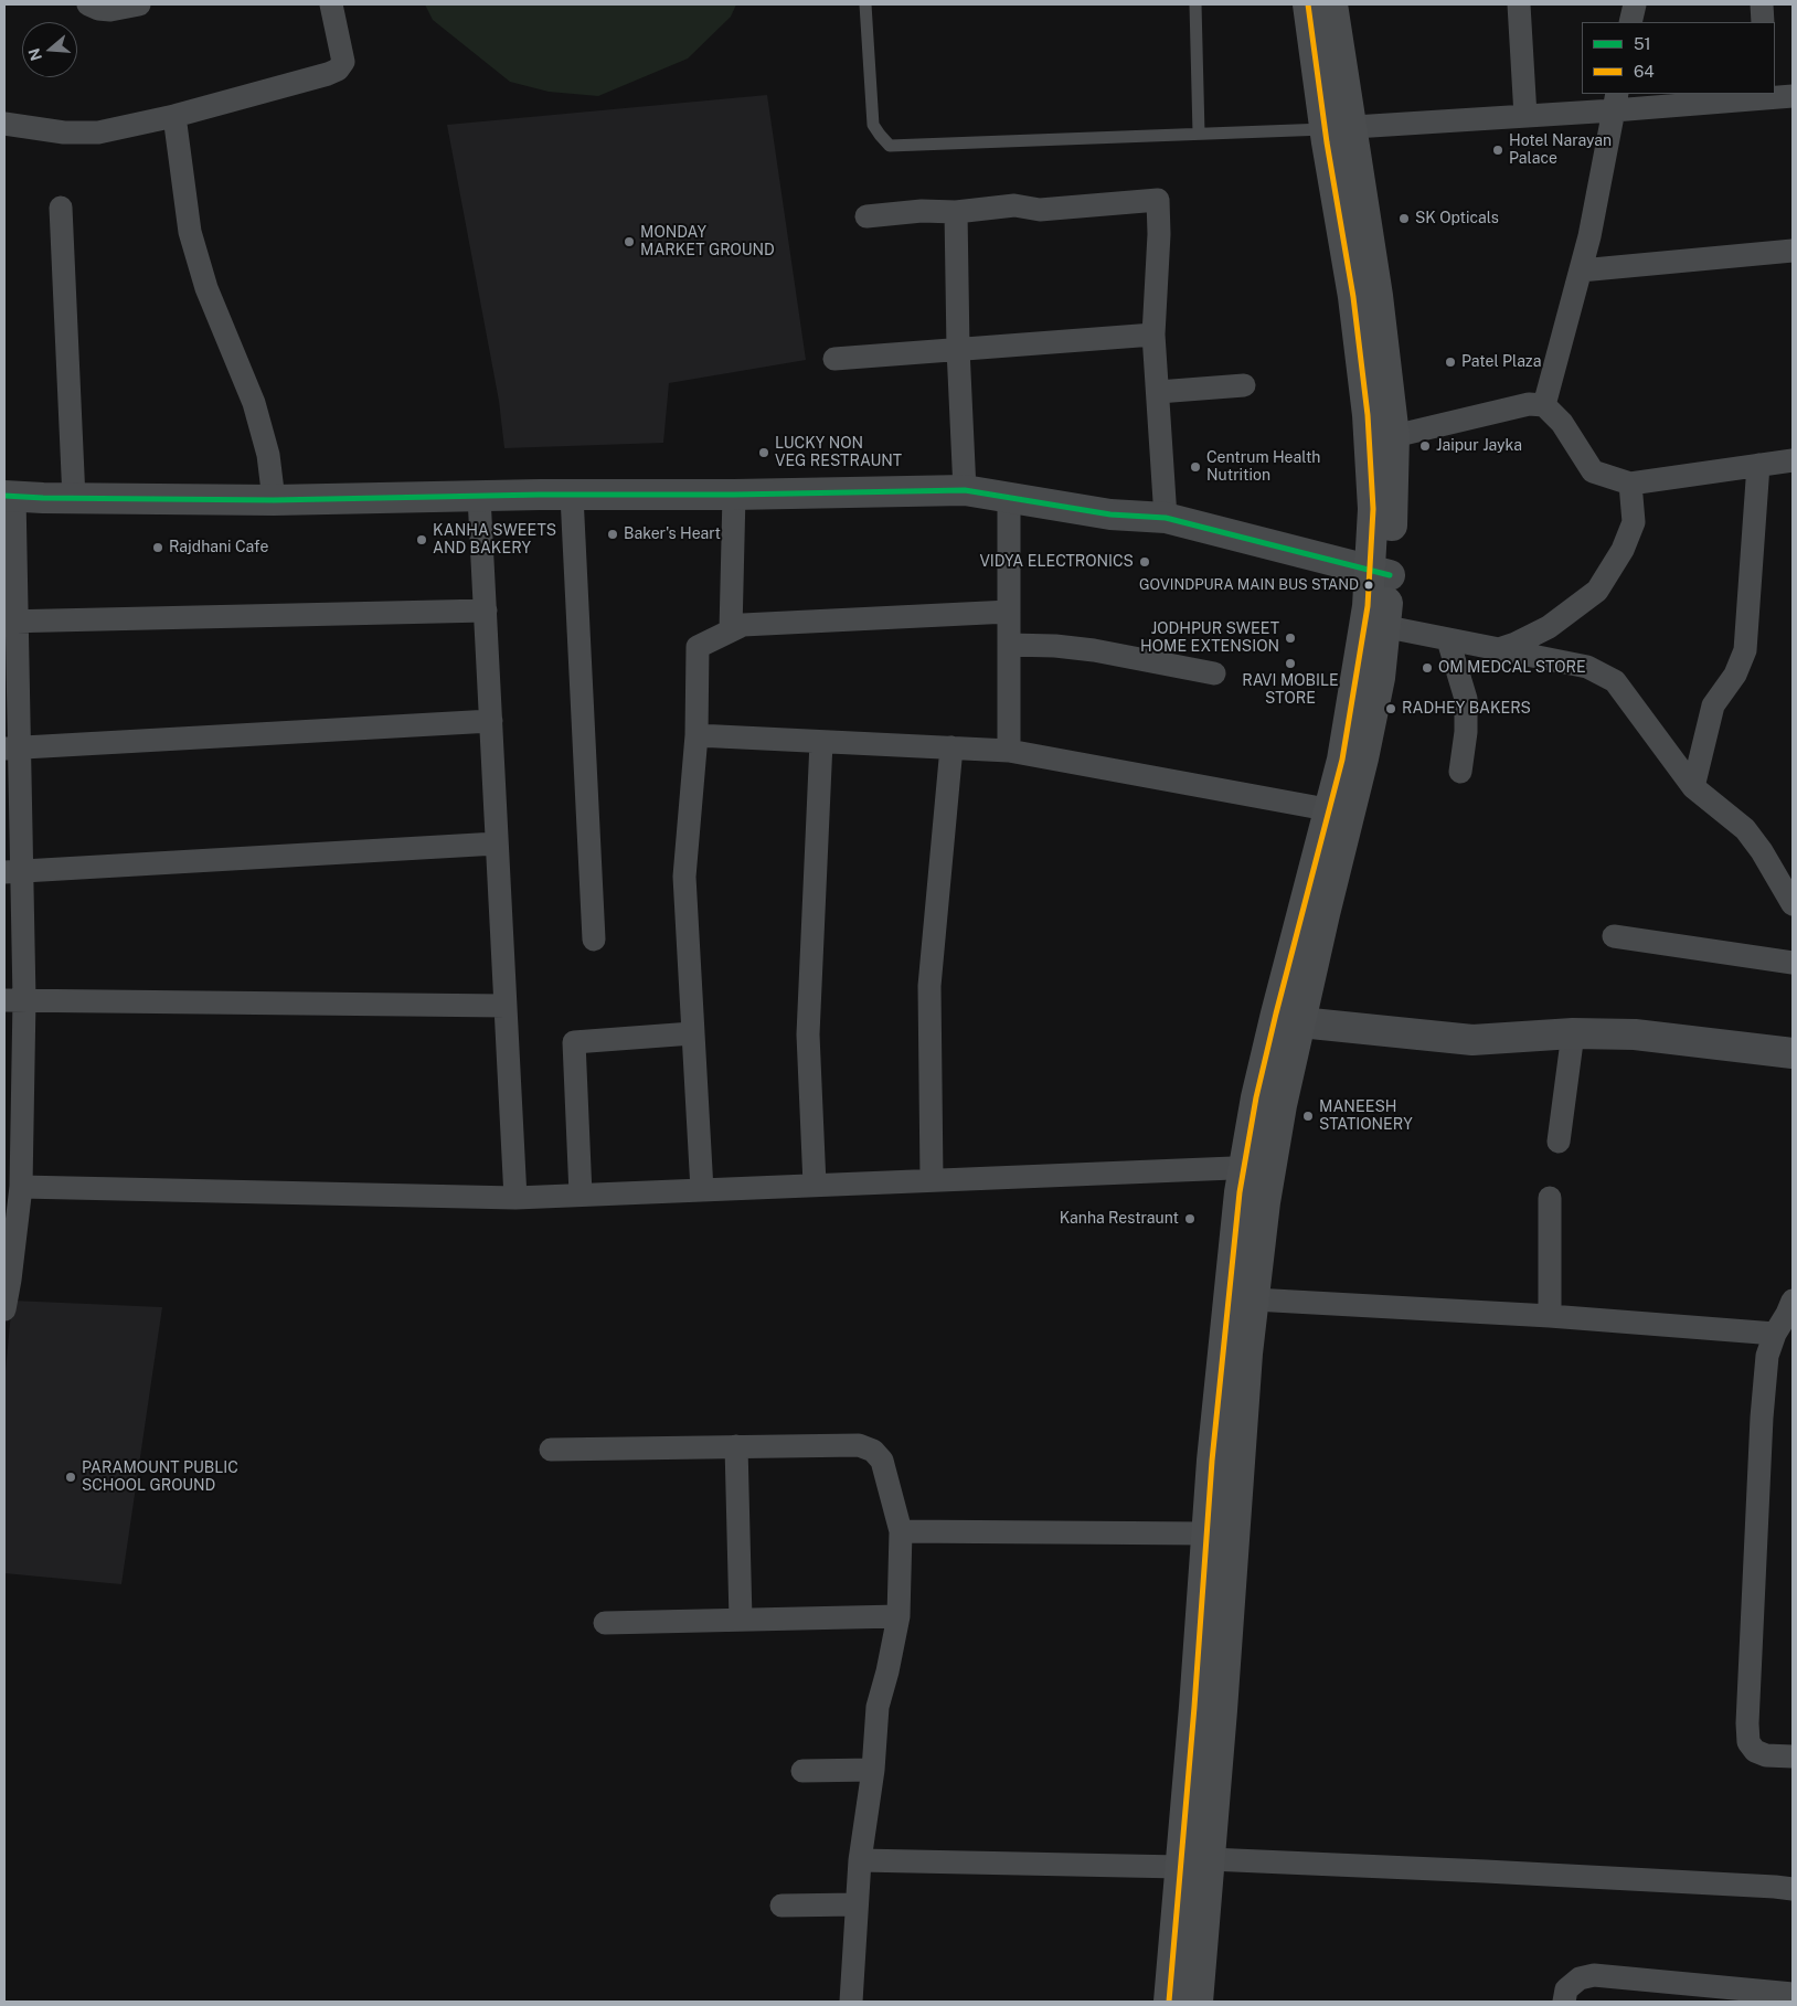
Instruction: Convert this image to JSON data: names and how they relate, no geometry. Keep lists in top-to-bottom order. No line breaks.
{"places":["Hotel Narayan Palace","SK Opticals","MONDAY MARKET GROUND","Patel Plaza","Jaipur Jayka","LUCKY NON VEG RESTRAUNT","Centrum Health Nutrition","Baker's Heart","KANHA SWEETS AND BAKERY","Rajdhani Cafe","VIDYA ELECTRONICS","GOVINDPURA MAIN BUS STAND","JODHPUR SWEET HOME EXTENSION","RAVI MOBILE STORE","OM MEDCAL STORE","RADHEY BAKERS","MANEESH STATIONERY","Kanha Restraunt","PARAMOUNT PUBLIC SCHOOL GROUND"],"lines":["transit line 64","transit line 51"],"legend":["51","64"],"north":"left"}
